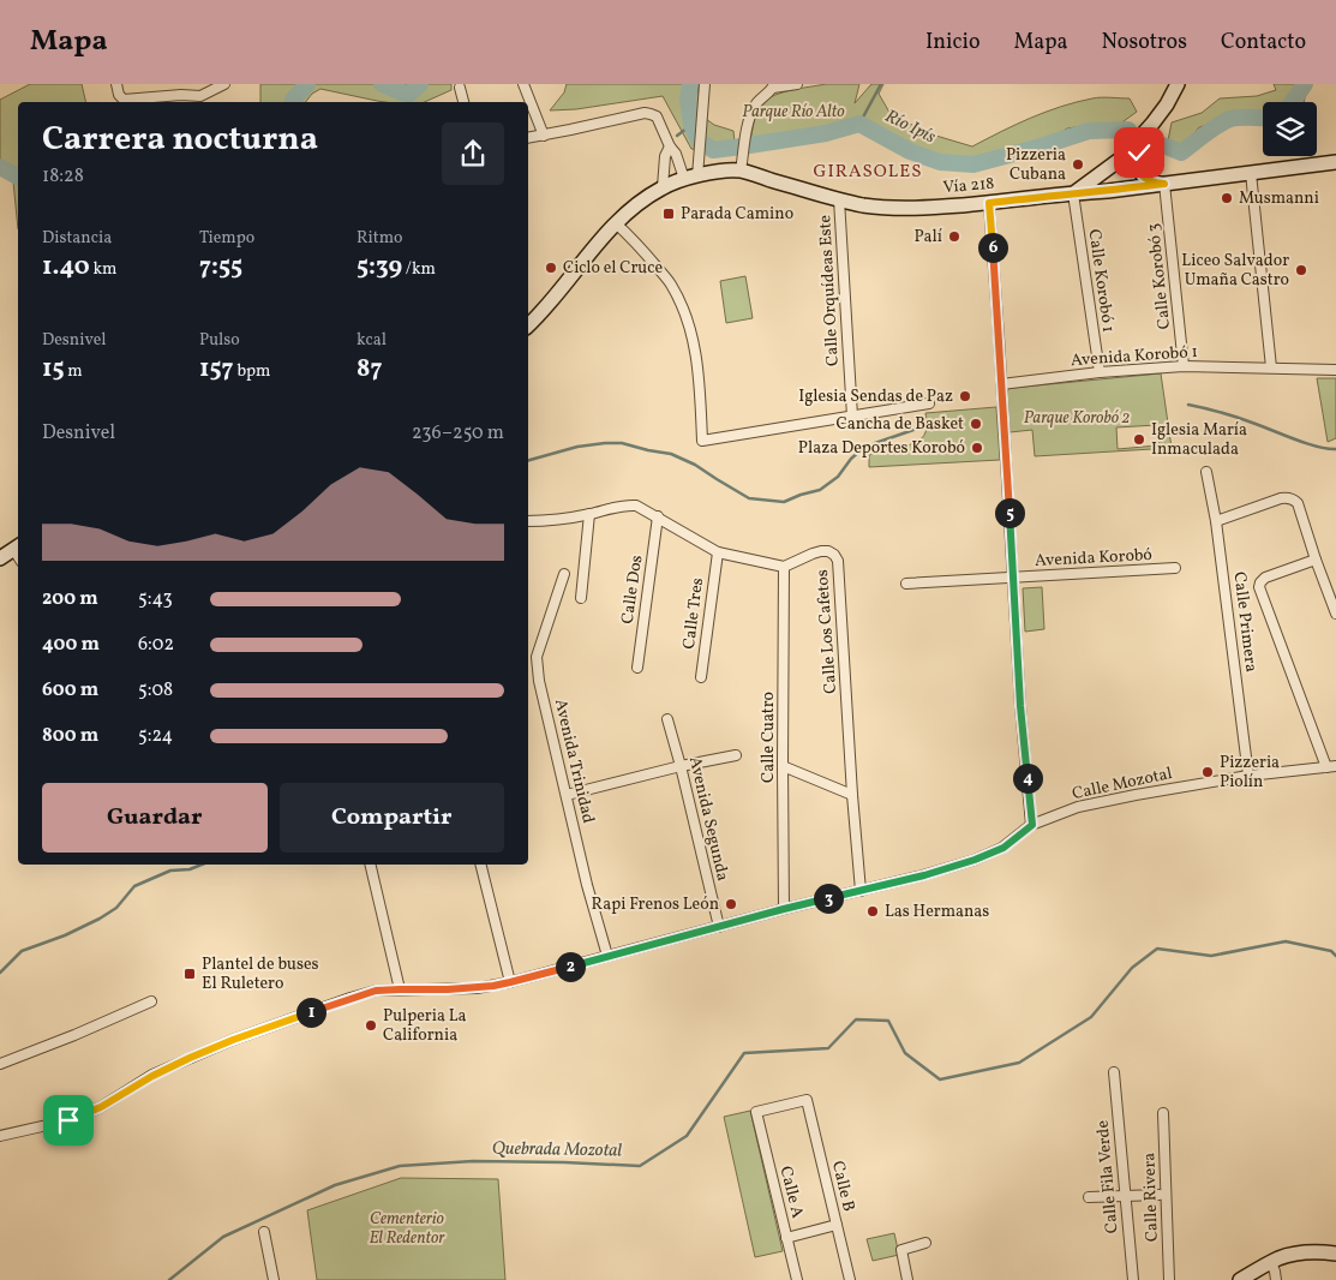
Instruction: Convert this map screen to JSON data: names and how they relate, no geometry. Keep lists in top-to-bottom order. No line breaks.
{"streets":{"main road":["Vía 218"],"street":["Calle Korobó 3","Calle Korobó 1","Calle Orquídeas Este","Avenida Korobó 1","Avenida Korobó","Calle Dos","Calle Tres","Calle Primera","Calle Los Cafetos","Calle Cuatro","Avenida Trinidad","Calle Mozotal","Avenida Segunda","Calle Fila Verde","Calle B","Calle A","Calle Rivera"]},"crossings":[["Vía 218","Calle Korobó 3"],["Vía 218","Calle Korobó 1"],["Vía 218","Calle Orquídeas Este"],["Calle Korobó 3","Avenida Korobó 1"],["Calle Korobó 1","Avenida Korobó 1"],["Calle Primera","Calle Mozotal"],["Calle Los Cafetos","Calle Cuatro"],["Calle Los Cafetos","Calle Mozotal"],["Calle Cuatro","Calle Mozotal"],["Avenida Trinidad","Calle Mozotal"],["Calle Mozotal","Avenida Segunda"],["Calle B","Calle A"]],"districts":["GIRASOLES"],"water":["Río Ipís","Quebrada Mozotal"],"parks":["Parque Río Alto","Parque Korobó 2","Cementerio El Redentor"],"places":{"other":["Pizzeria Cubana","Musmanni","Palí","Ciclo el Cruce","Liceo Salvador Umaña Castro","Iglesia Sendas de Paz","Cancha de Basket","Iglesia María Inmaculada","Plaza Deportes Korobó","Pizzeria Piolín","Rapi Frenos León","Las Hermanas","Pulperia La California"],"transit":["Parada Camino","Plantel de buses El Ruletero"]},"page":{"header":"Mapa","nav":["Inicio","Mapa","Nosotros","Contacto"],"heading":["Carrera nocturna","18:28"],"stats":[["Distancia","1.40 km"],["Tiempo","7:55"],["Ritmo","5:39 /km"],["Desnivel","15 m"],["Pulso","157 bpm"],["kcal","87"]],"pins":["6","5","4","3","2","1"],"chart":["Desnivel","236–250 m"],"list":[{"name":"200 m","note":"5:43"},{"name":"400 m","note":"6:02"},{"name":"600 m","note":"5:08"},{"name":"800 m","note":"5:24"}],"buttons":["Guardar","Compartir"]}}
